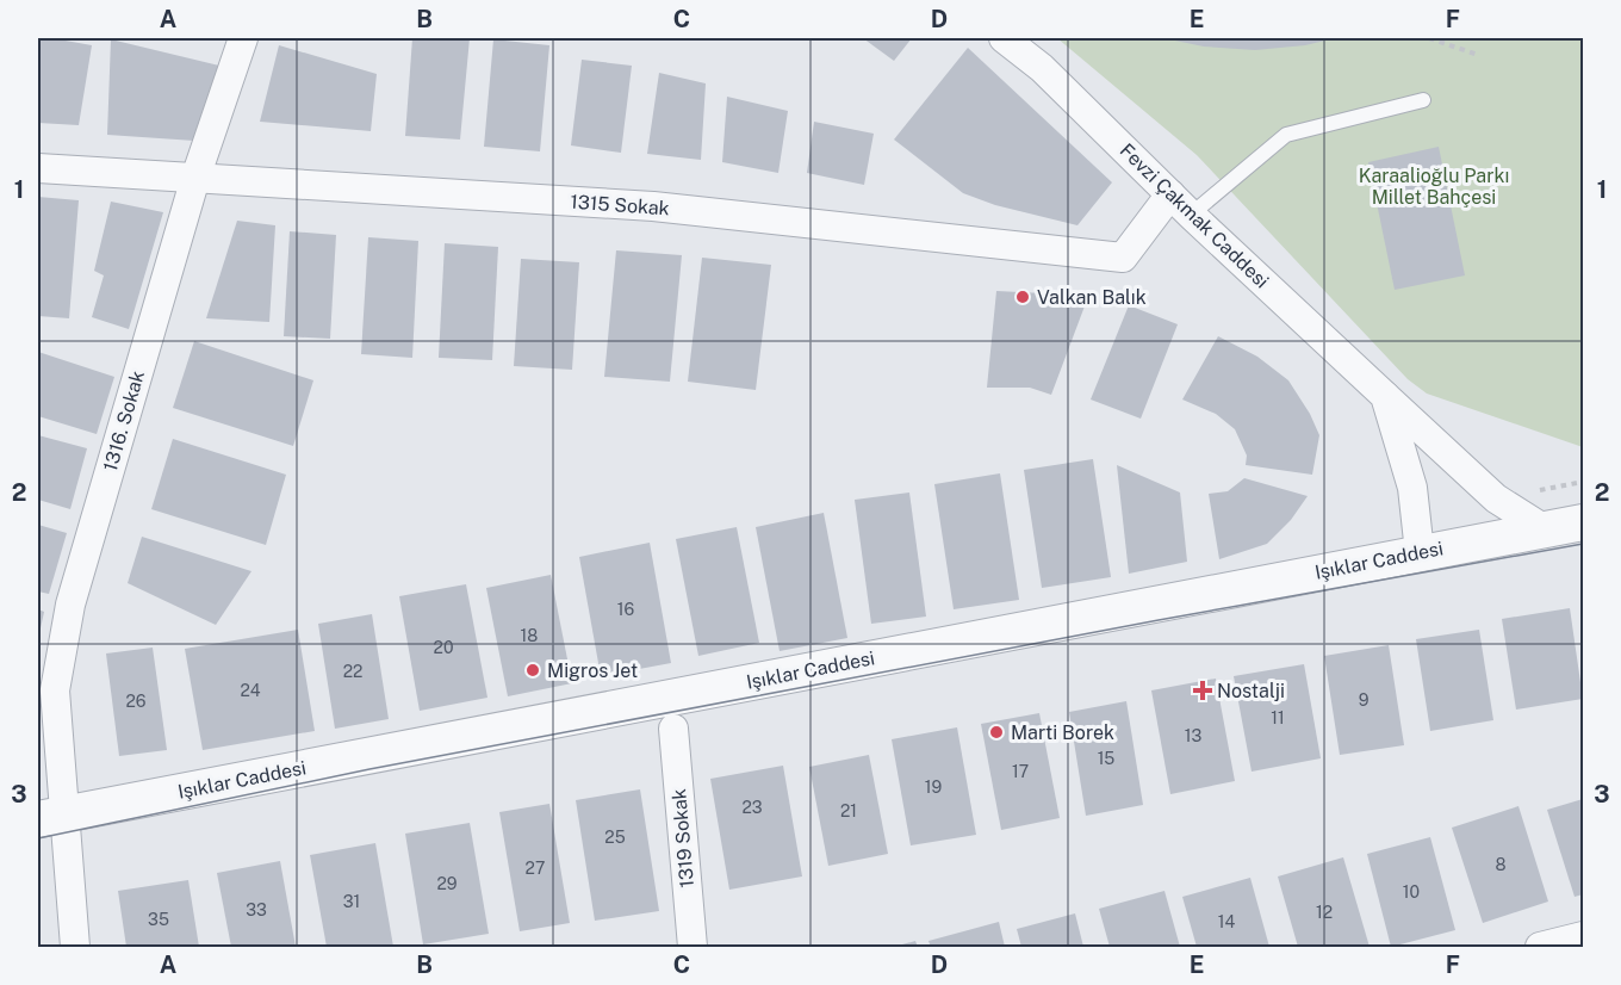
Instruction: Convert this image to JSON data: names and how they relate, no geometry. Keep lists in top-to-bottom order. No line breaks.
{"streets":{"street":["1315 Sokak","Fevzi Çakmak Caddesi","1316. Sokak","Işıklar Caddesi","1319 Sokak"]},"crossings":[["1315 Sokak","Fevzi Çakmak Caddesi"],["1315 Sokak","1316. Sokak"],["Fevzi Çakmak Caddesi","Işıklar Caddesi"],["1316. Sokak","Işıklar Caddesi"]],"parks":["Karaalioğlu Parkı Millet Bahçesi"],"places":{"other":["Valkan Balık","Migros Jet","Marti Borek"],"health":["Nostalji"]},"house_numbers":["16","18","20","22","24","9","26","11","13","15","17","19","23","21","25","8","27","29","10","31","33","12","35","14"],"grid":{"columns":["A","B","C","D","E","F"],"rows":["1","2","3"]}}
